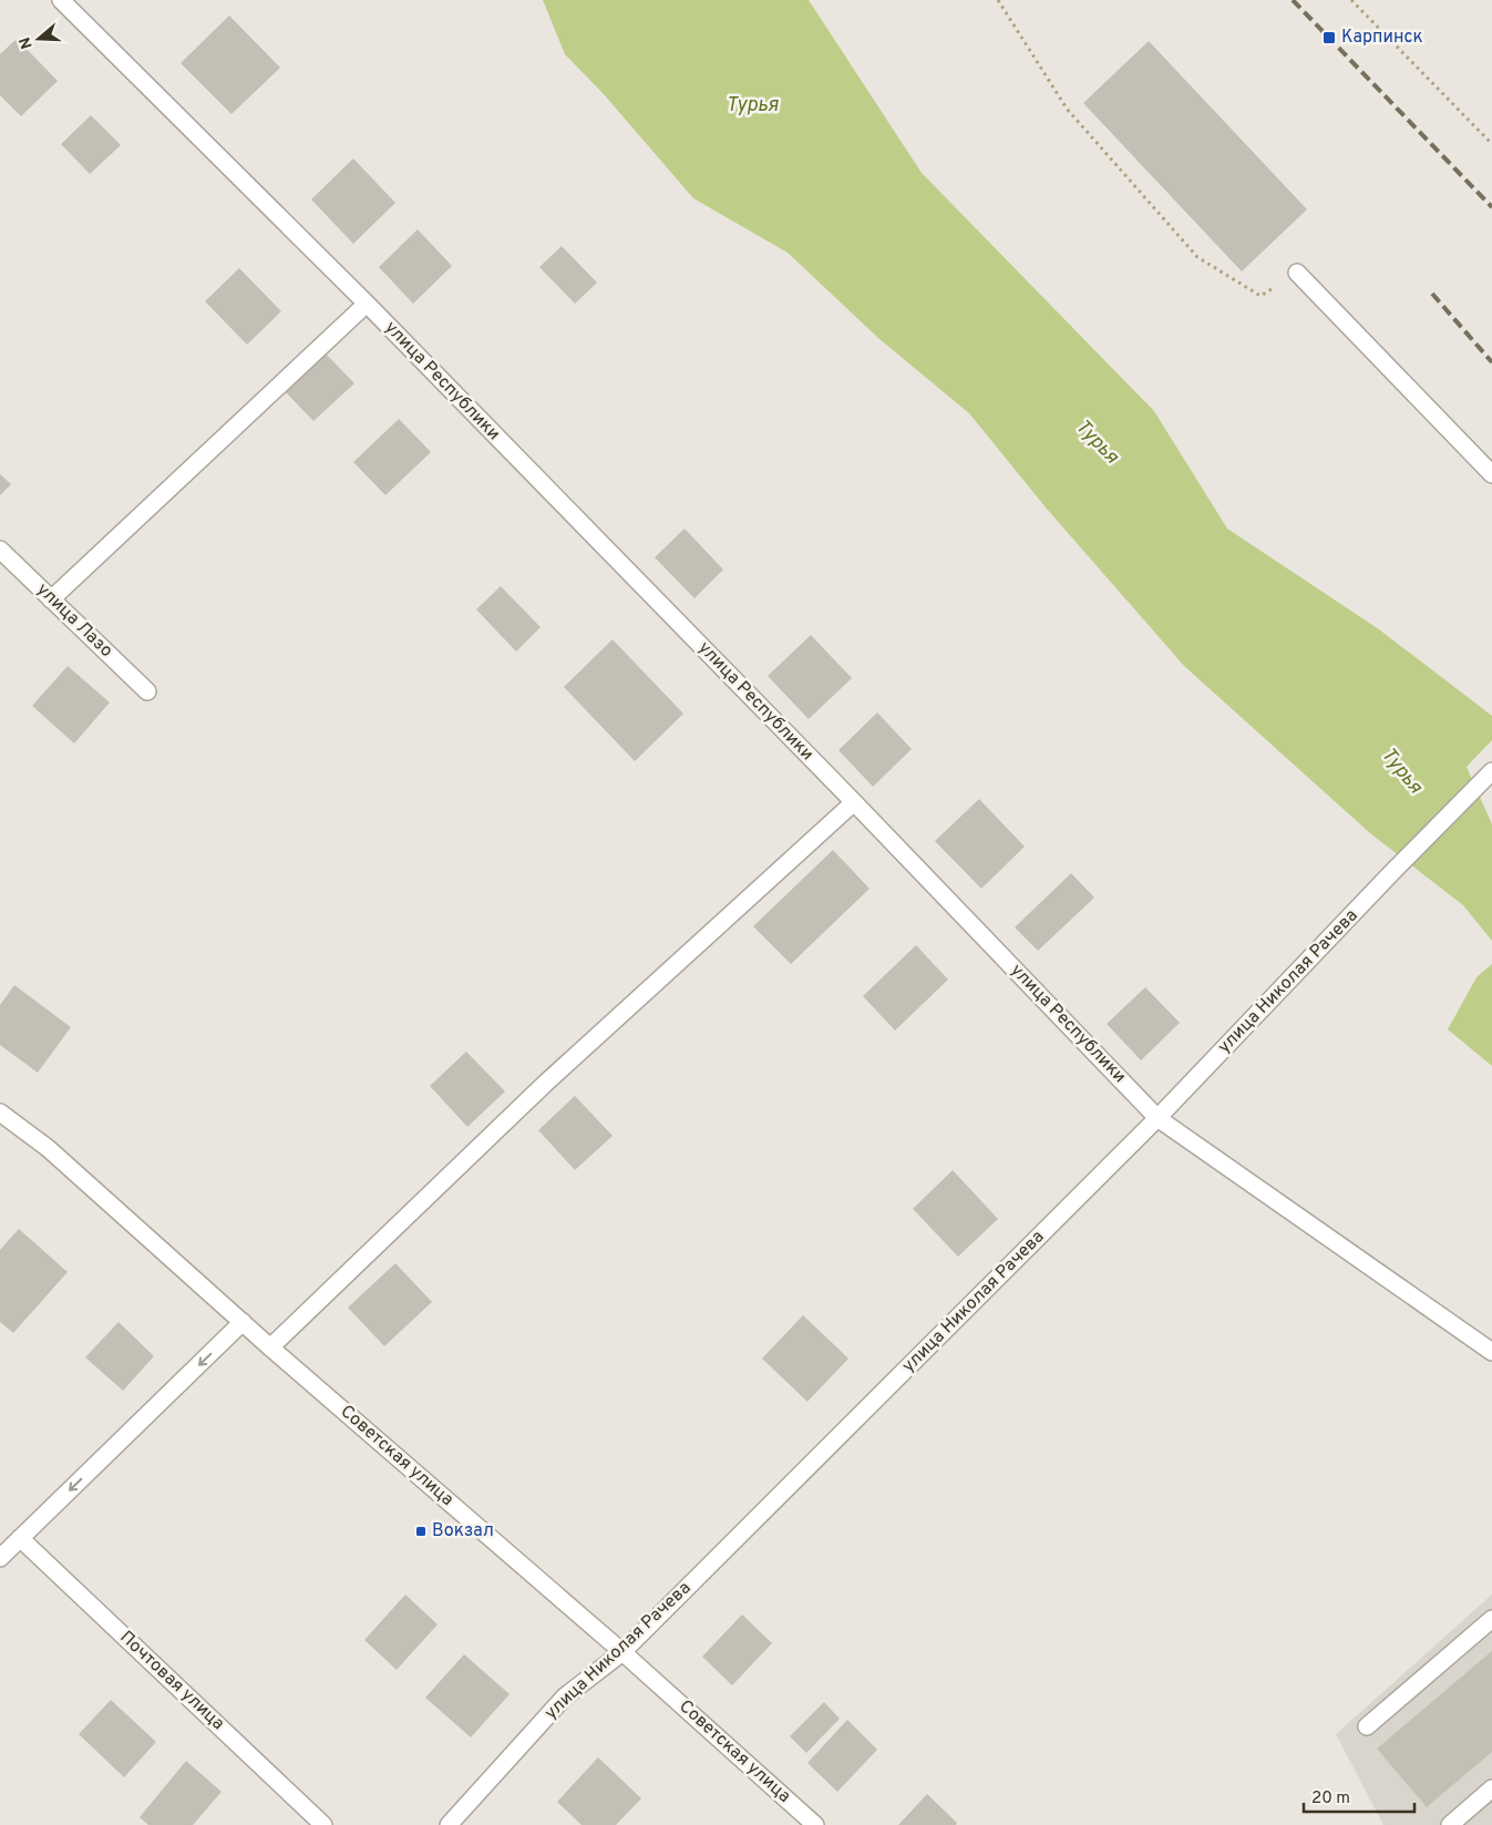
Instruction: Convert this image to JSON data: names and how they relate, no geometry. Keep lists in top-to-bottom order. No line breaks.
{"streets":{"street":["улица Республики","улица Лазо","улица Николая Рачева","Советская улица","Почтовая улица"]},"crossings":[["улица Республики","улица Николая Рачева"],["улица Николая Рачева","Советская улица"]],"water":["Турья"],"places":{"transit":["Карпинск","Вокзал"]},"scale_bar":"20 m","north":"left"}
